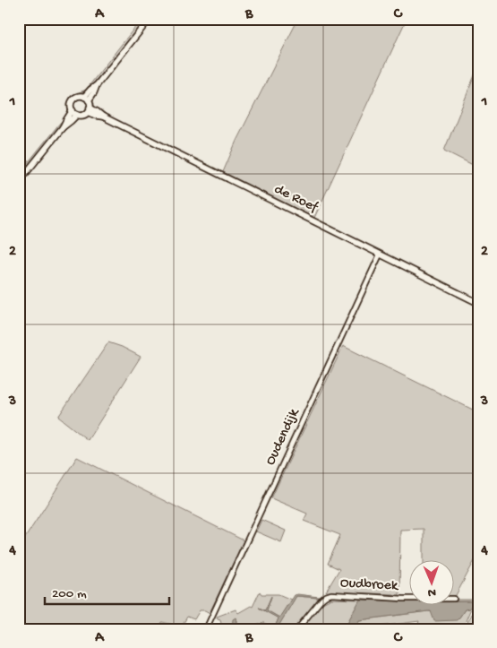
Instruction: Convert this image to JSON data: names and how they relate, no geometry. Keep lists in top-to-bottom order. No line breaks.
{"streets":{"street":["de Roef","Oudendijk","Oudbroek"]},"crossings":[["de Roef","Oudendijk"]],"scale_bar":"200 m","north":"bottom","grid":{"columns":["A","B","C"],"rows":["1","2","3","4"]}}
